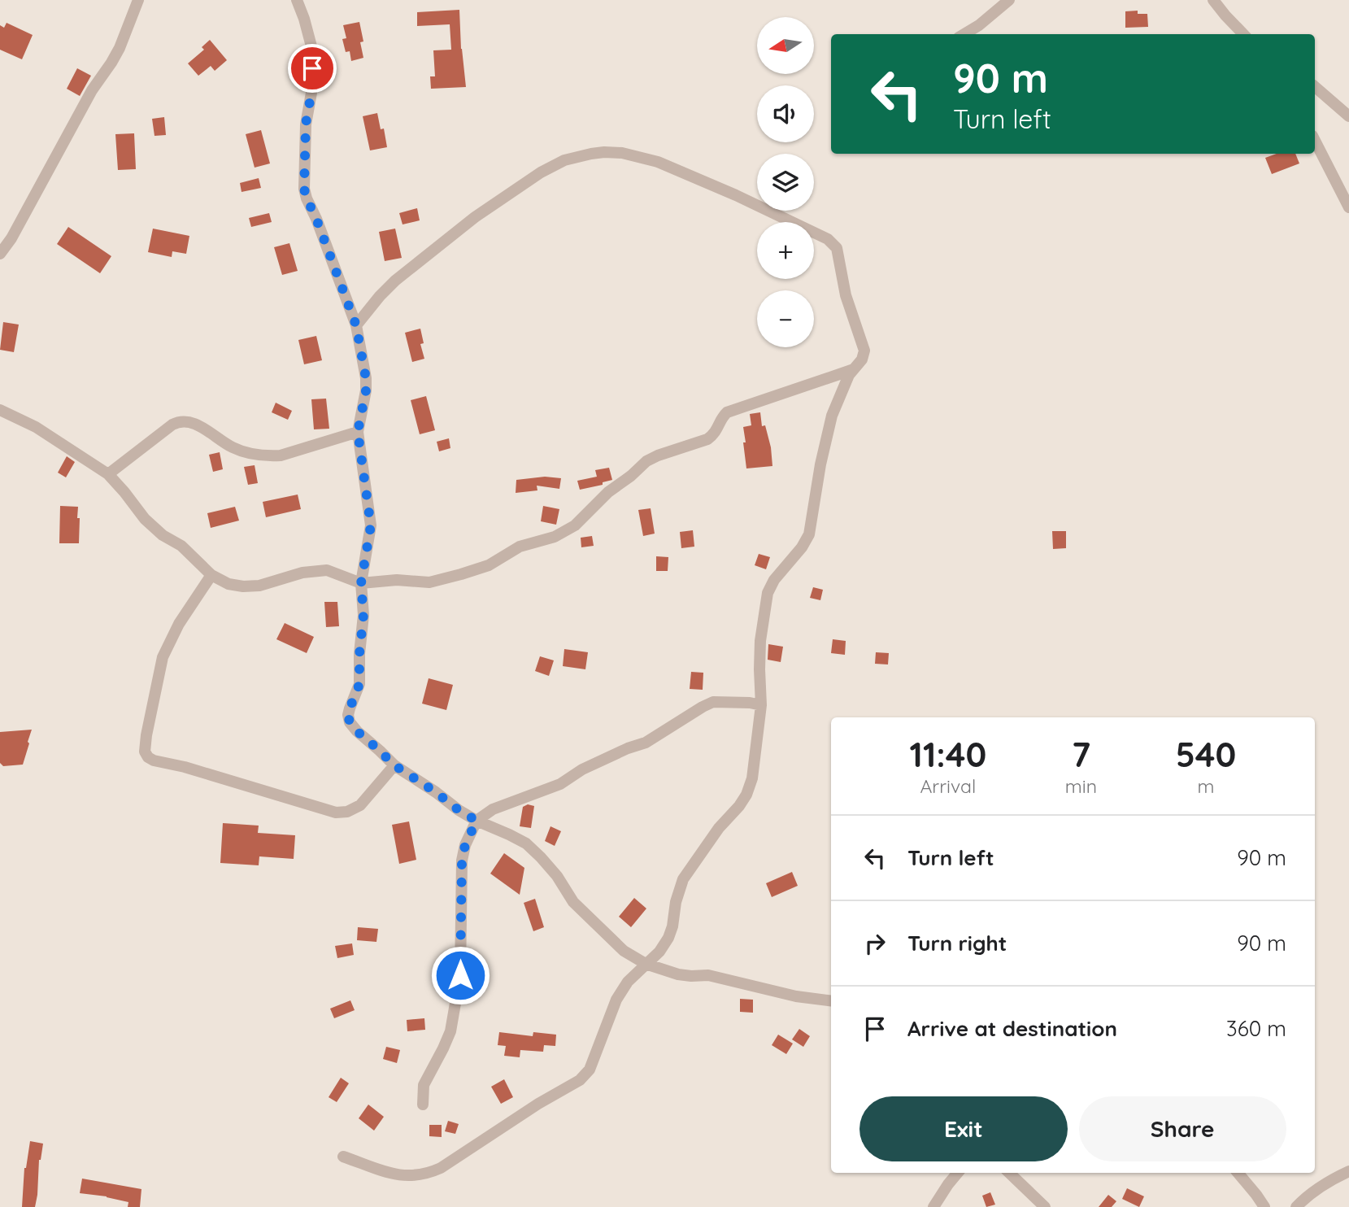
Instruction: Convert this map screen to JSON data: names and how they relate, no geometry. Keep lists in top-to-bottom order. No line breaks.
{"north":"left","page":{"map_buttons":["+","−"],"turn":["90 m","Turn left"],"eta":["11:40","Arrival","7","min","540","m"],"list":[{"name":"Turn left","value":"90 m"},{"name":"Turn right","value":"90 m"},{"name":"Arrive at destination","value":"360 m"}],"buttons":["Exit","Share"]}}
